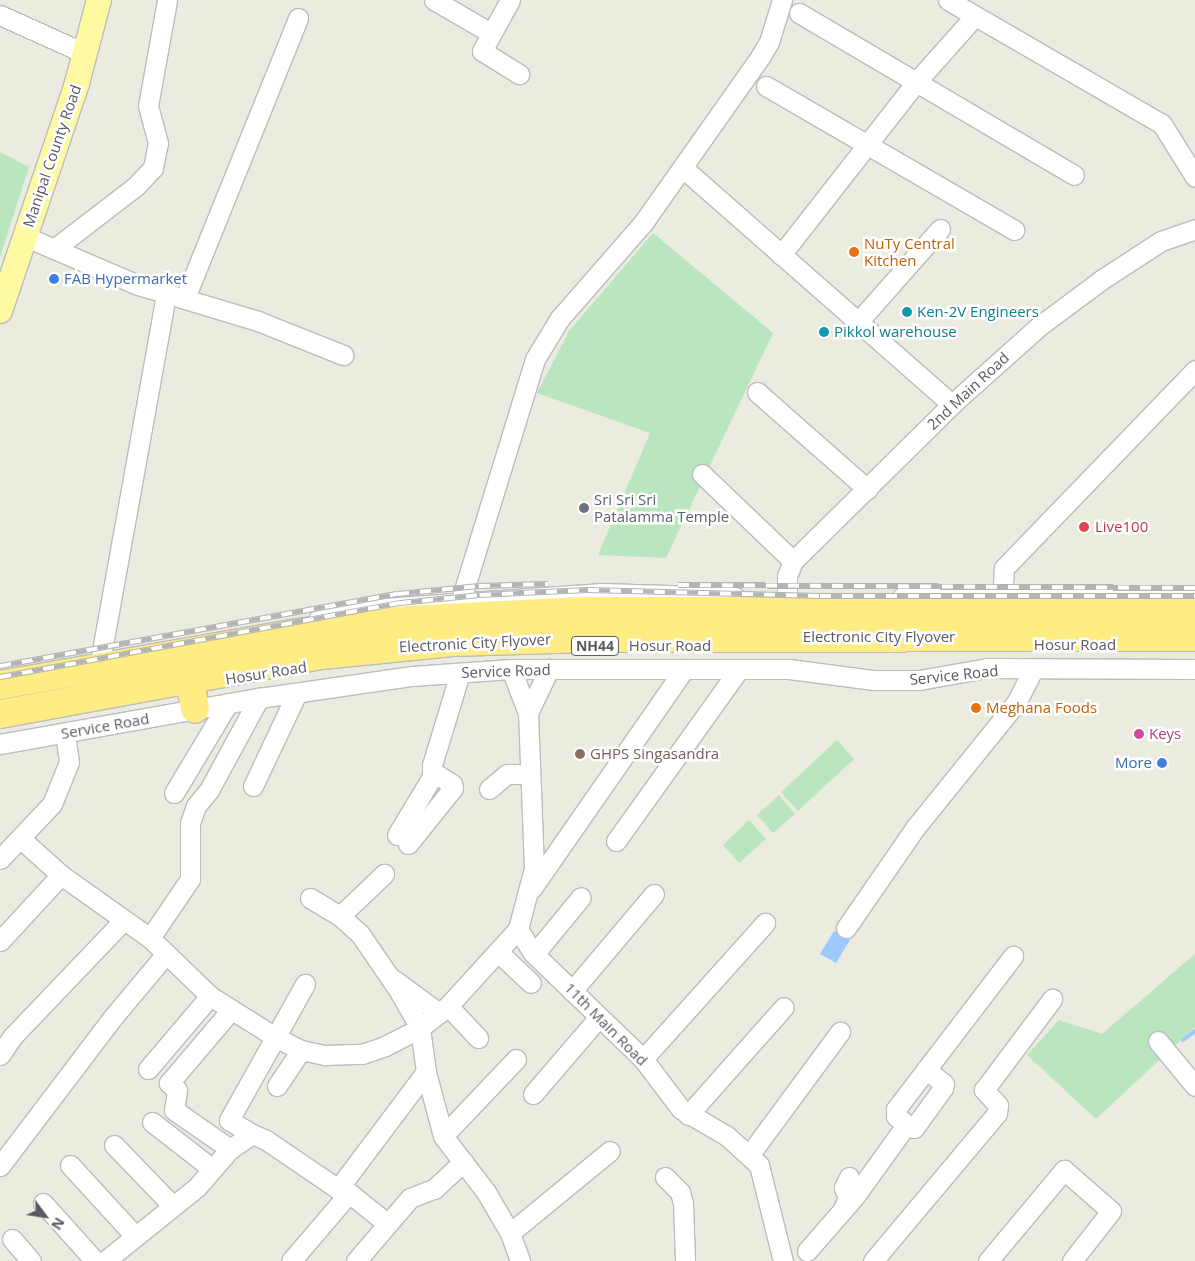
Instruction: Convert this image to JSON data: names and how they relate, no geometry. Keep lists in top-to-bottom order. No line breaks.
{"streets":{"highway":["Electronic City Flyover","Hosur Road","NH44"],"main road":["Manipal County Road"],"street":["2nd Main Road","Service Road","11th Main Road"]},"crossings":[["Hosur Road","Service Road"]],"places":["NuTy Central Kitchen","FAB Hypermarket","Ken-2V Engineers","Pikkol warehouse","Sri Sri Sri Patalamma Temple","Live100","Meghana Foods","Keys","GHPS Singasandra","More"],"north":"bottom right"}
